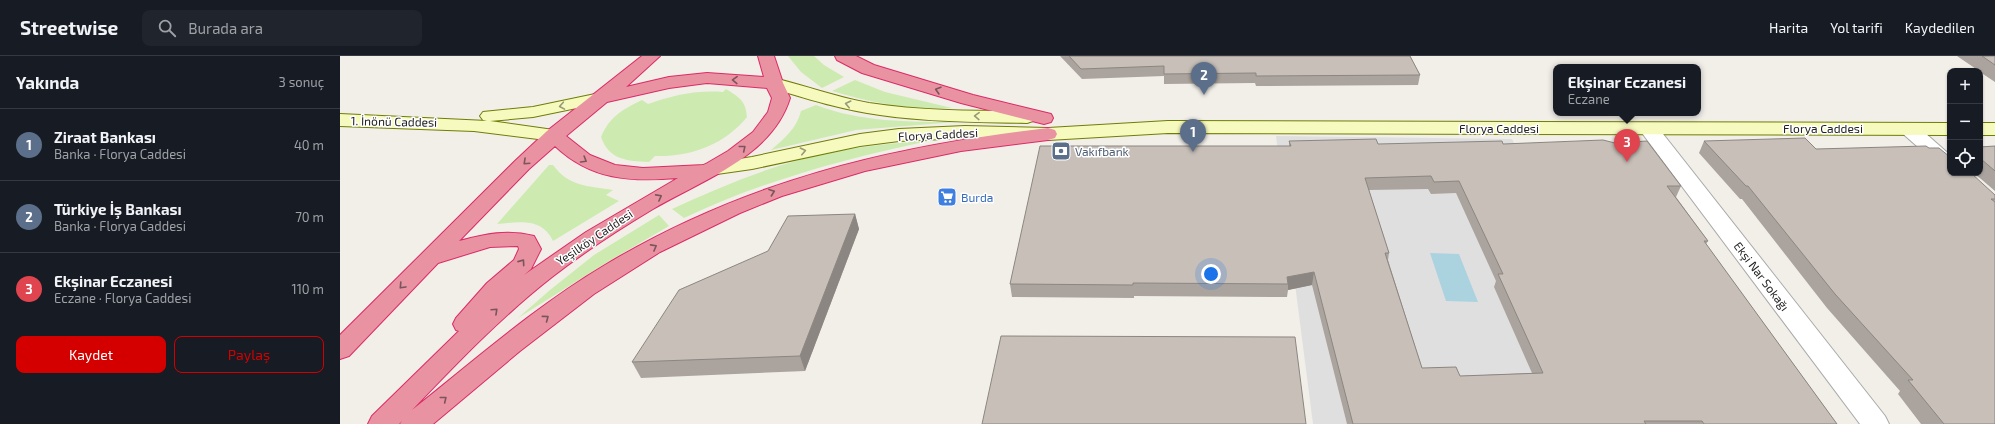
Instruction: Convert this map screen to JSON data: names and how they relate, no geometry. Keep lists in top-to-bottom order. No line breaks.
{"streets":{"highway":["Yeşilköy Caddesi"],"main road":["1. İnönü Caddesi","Florya Caddesi"],"street":["Ekşi Nar Sokağı"]},"crossings":[["Florya Caddesi","Yeşilköy Caddesi"],["Florya Caddesi","Ekşi Nar Sokağı"]],"places":{"bank":["Vakıfbank"],"supermarket":["Burda"]},"page":{"header":"Streetwise","search":"Burada ara","nav":["Harita","Yol tarifi","Kaydedilen"],"heading":["Yakında","3 sonuç"],"pins":["2","1","3"],"popup":["Ekşinar Eczanesi","Eczane"],"map_buttons":["+","−"],"list":[{"mark":"1","name":"Ziraat Bankası","note":"Banka · Florya Caddesi","value":"40 m"},{"mark":"2","name":"Türkiye İş Bankası","note":"Banka · Florya Caddesi","value":"70 m"},{"mark":"3","name":"Ekşinar Eczanesi","note":"Eczane · Florya Caddesi","value":"110 m"}],"buttons":["Kaydet","Paylaş"]}}
